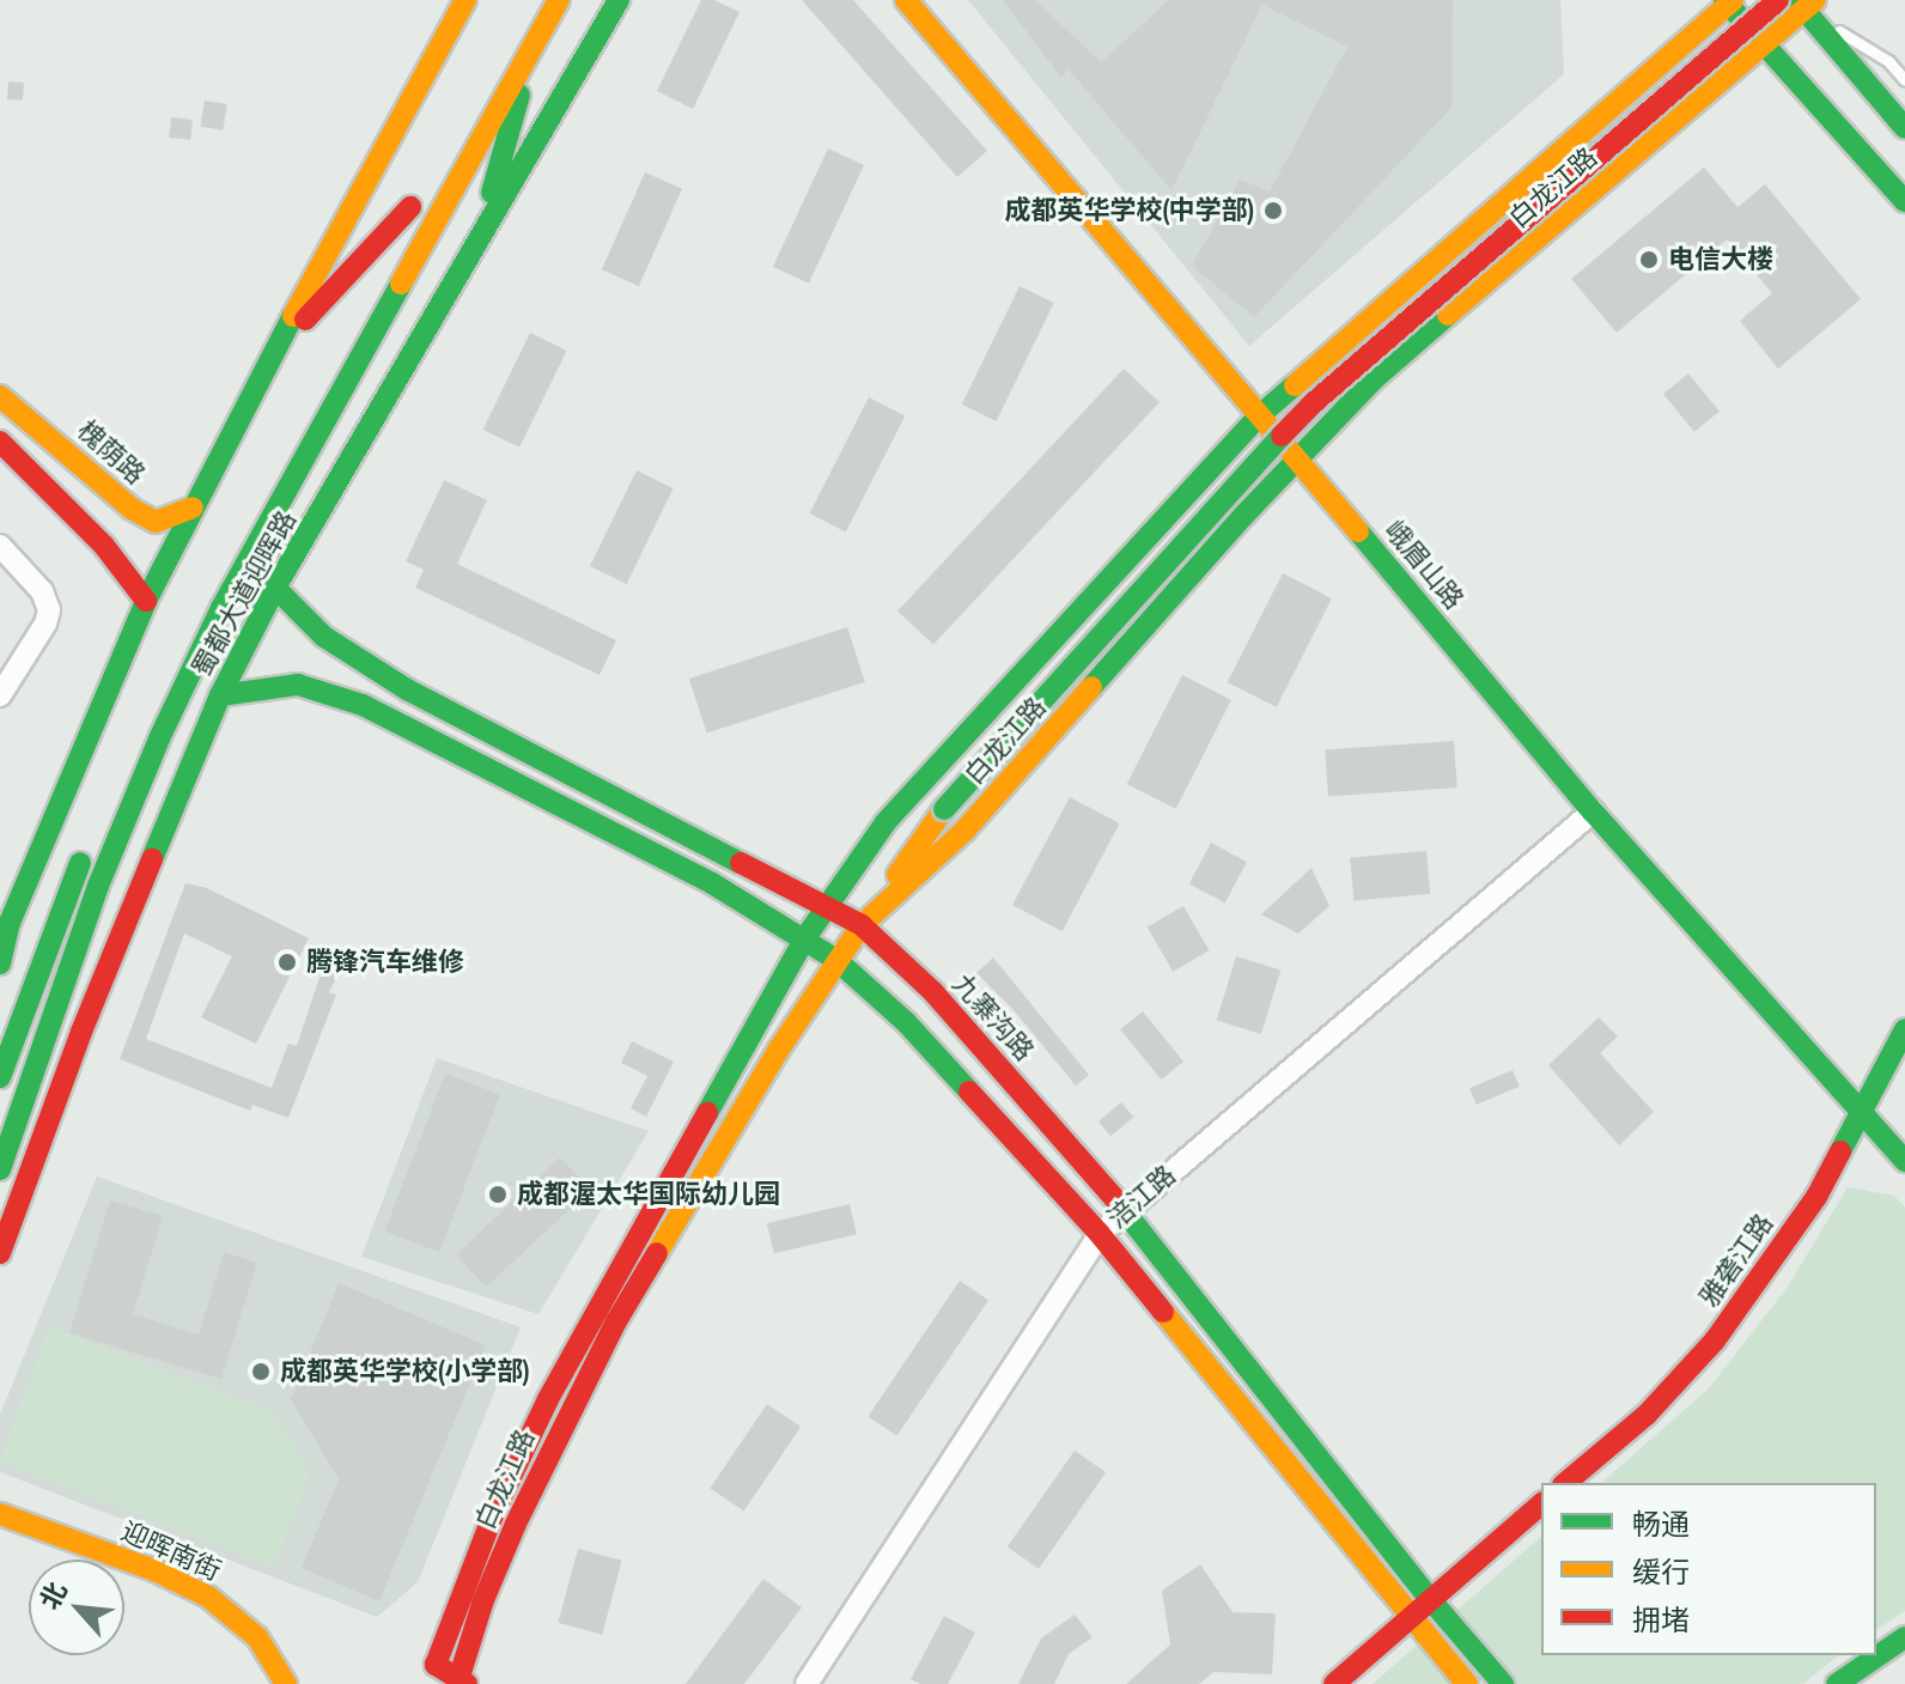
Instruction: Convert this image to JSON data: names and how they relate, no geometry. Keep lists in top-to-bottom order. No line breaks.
{"streets":{"main road":["白龙江路","槐荫路","峨眉山路","蜀都大道迎晖路","九寨沟路","雅砻江路","迎晖南街"],"street":["涪江路"]},"crossings":[["白龙江路","峨眉山路"],["白龙江路","九寨沟路"],["峨眉山路","涪江路"],["峨眉山路","雅砻江路"],["蜀都大道迎晖路","九寨沟路"],["九寨沟路","涪江路"]],"places":["成都英华学校(中学部)","电信大楼","腾锋汽车维修","成都渥太华国际幼儿园","成都英华学校(小学部)"],"legend":["畅通","缓行","拥堵"],"north":"top left"}
